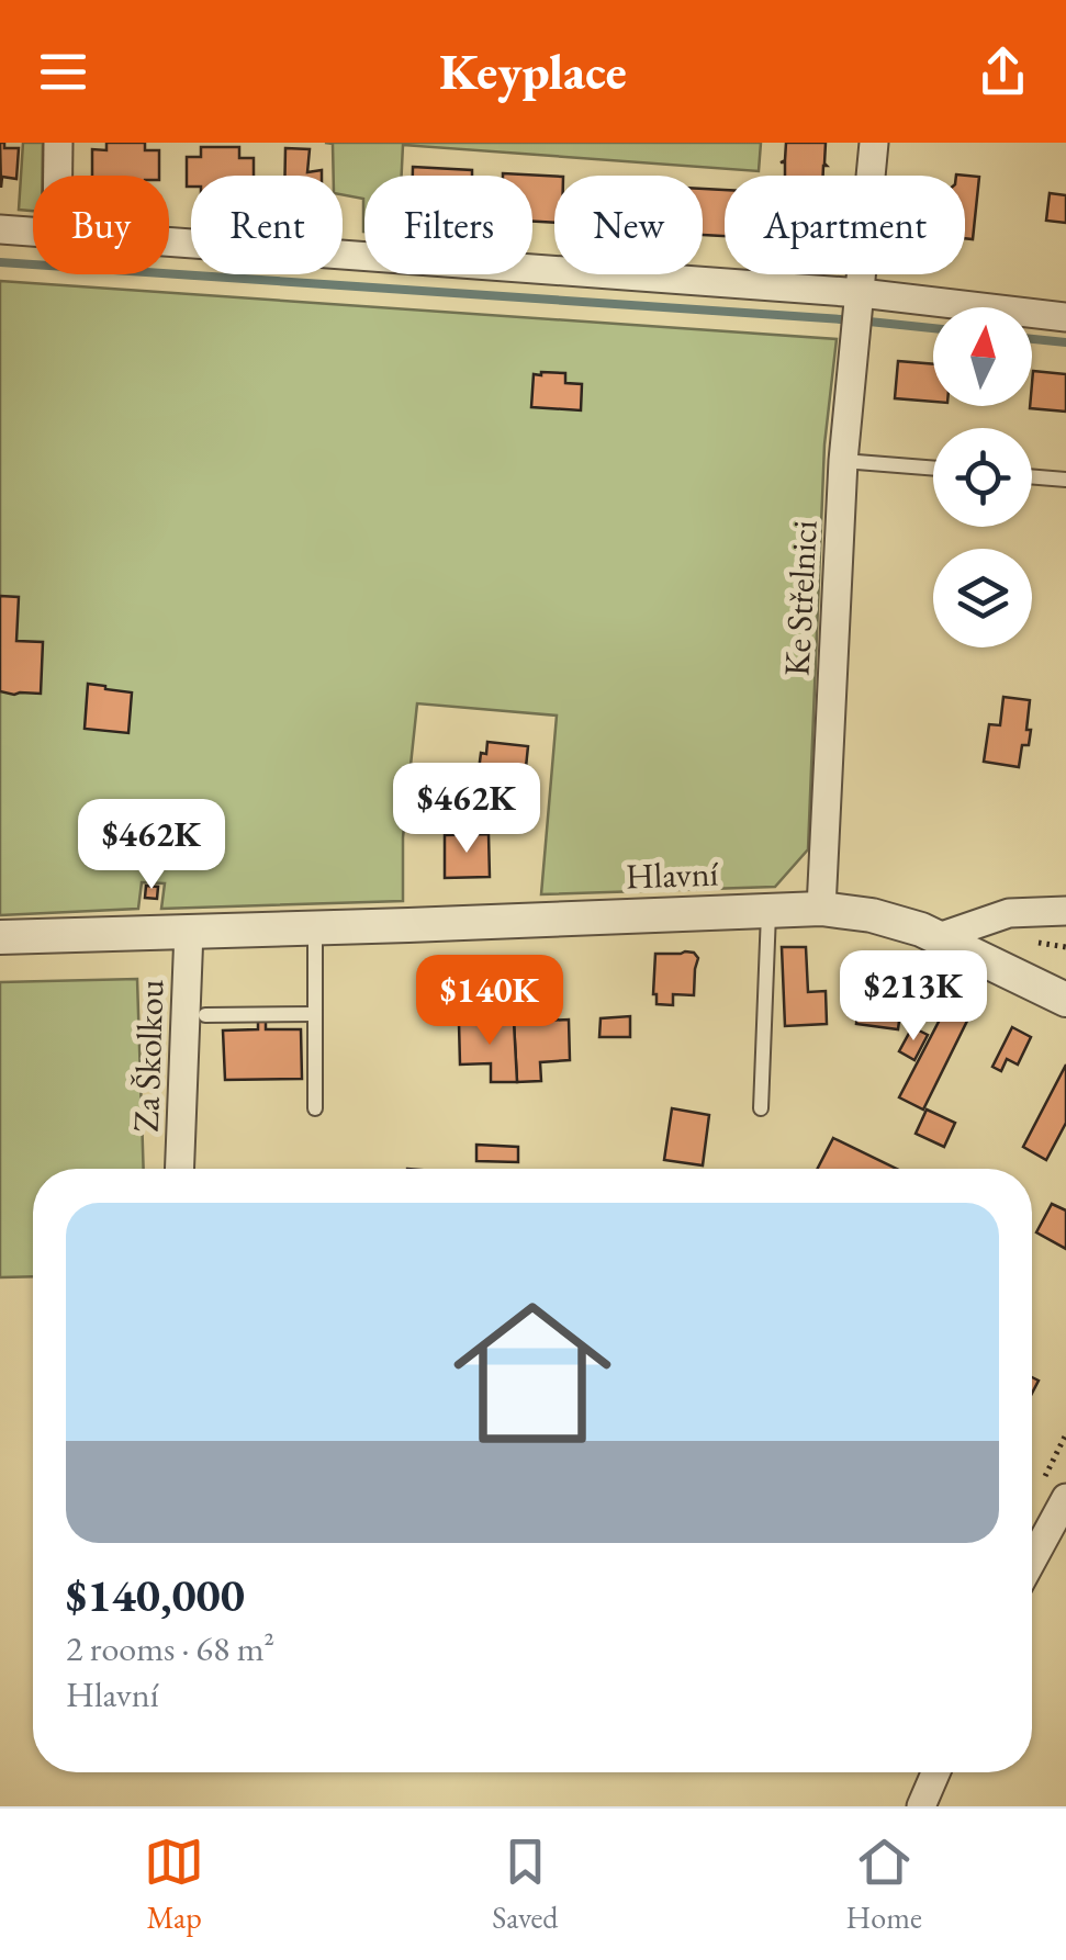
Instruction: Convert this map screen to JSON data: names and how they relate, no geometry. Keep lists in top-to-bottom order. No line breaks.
{"streets":{"street":["Ke Střelnici","Hlavní","Za Školkou"]},"crossings":[["Ke Střelnici","Hlavní"],["Hlavní","Za Školkou"]],"north":"top","page":{"header":"Keyplace","chip":["Buy","Rent","Filters","New","Apartment"],"price":["$462K","$462K","$213K","$140K"],"list":[{"name":"$140,000","note":"2 rooms · 68 m² · Hlavní"}],"tabs":["Map","Saved","Home"]}}
